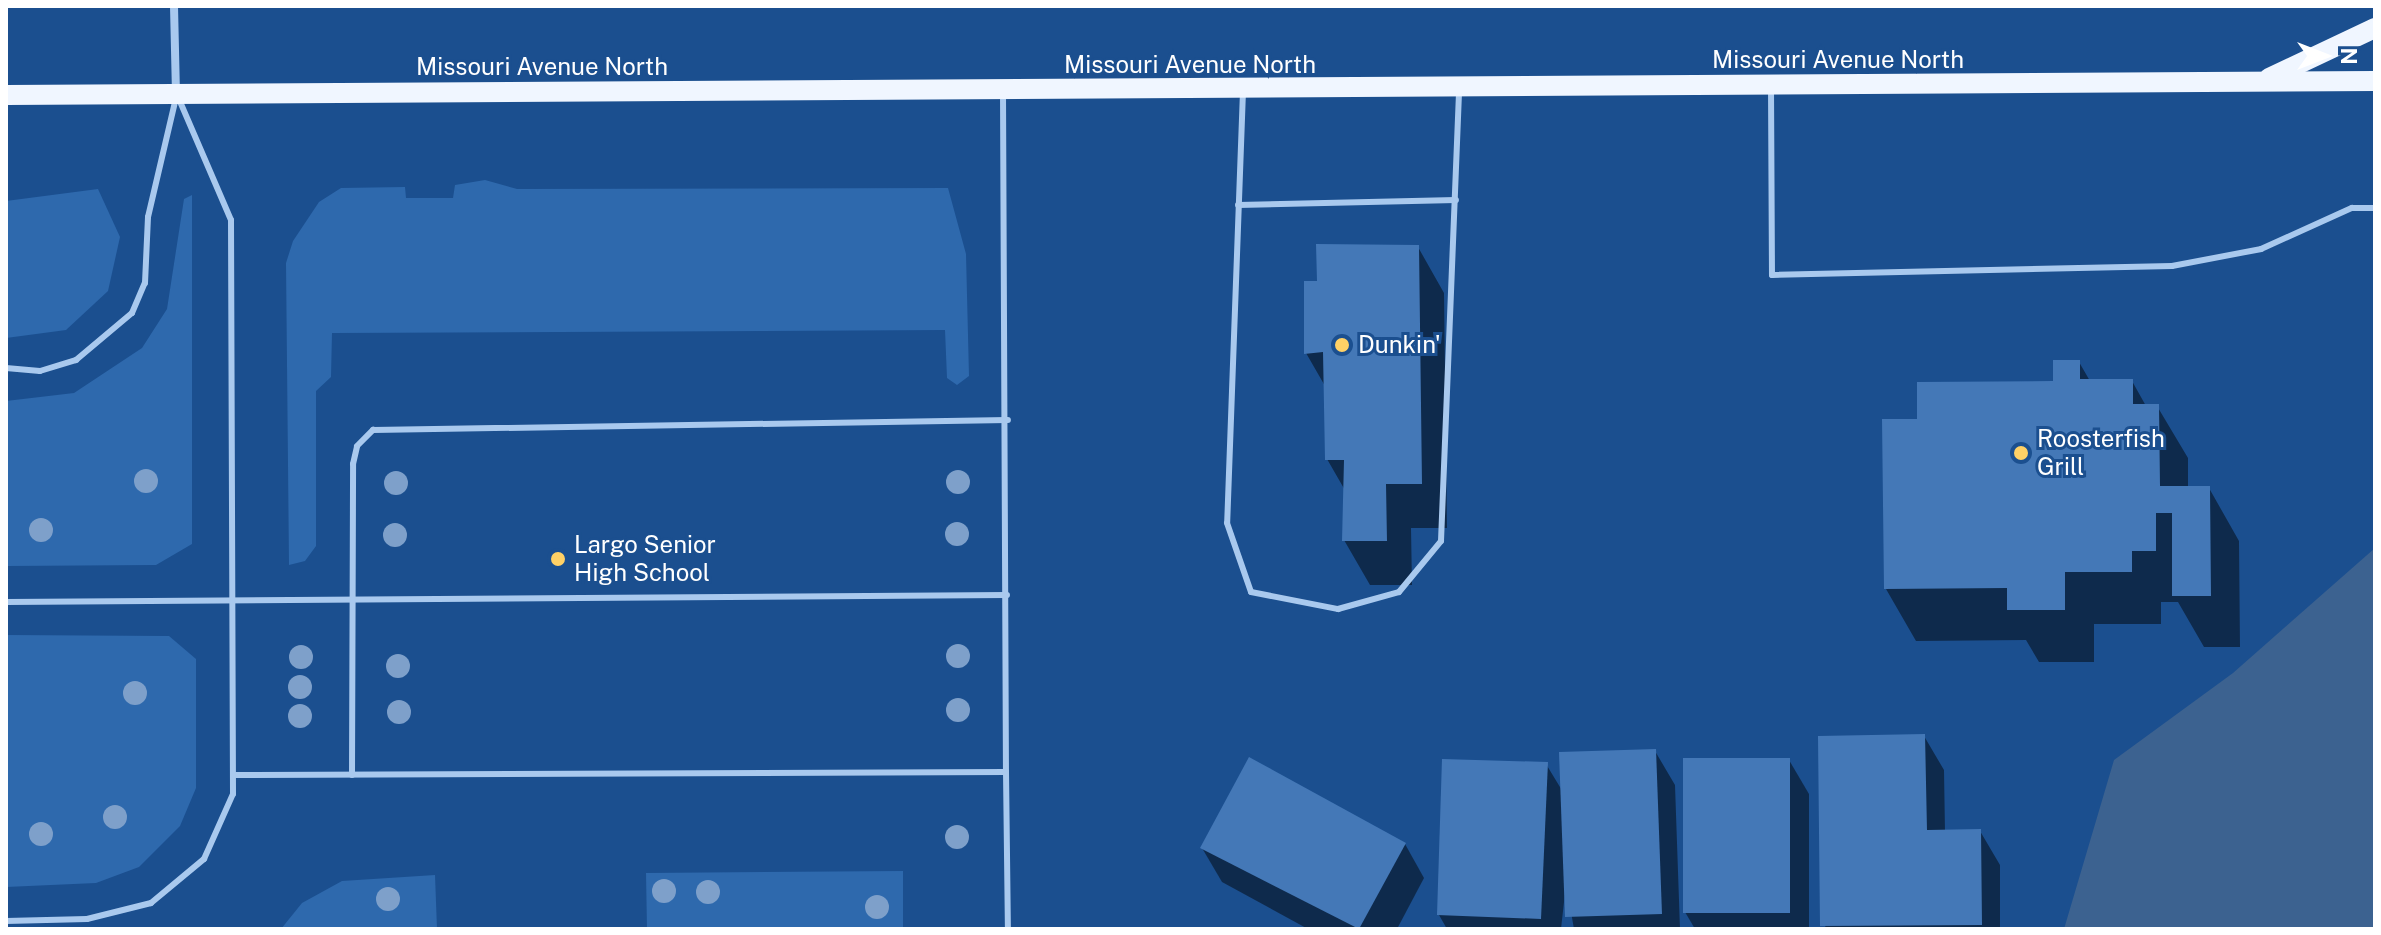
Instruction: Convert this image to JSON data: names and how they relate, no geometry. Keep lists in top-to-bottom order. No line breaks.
{"streets":{"main road":["Missouri Avenue North"]},"places":["Dunkin'","Roosterfish Grill","Largo Senior High School"],"north":"right"}
